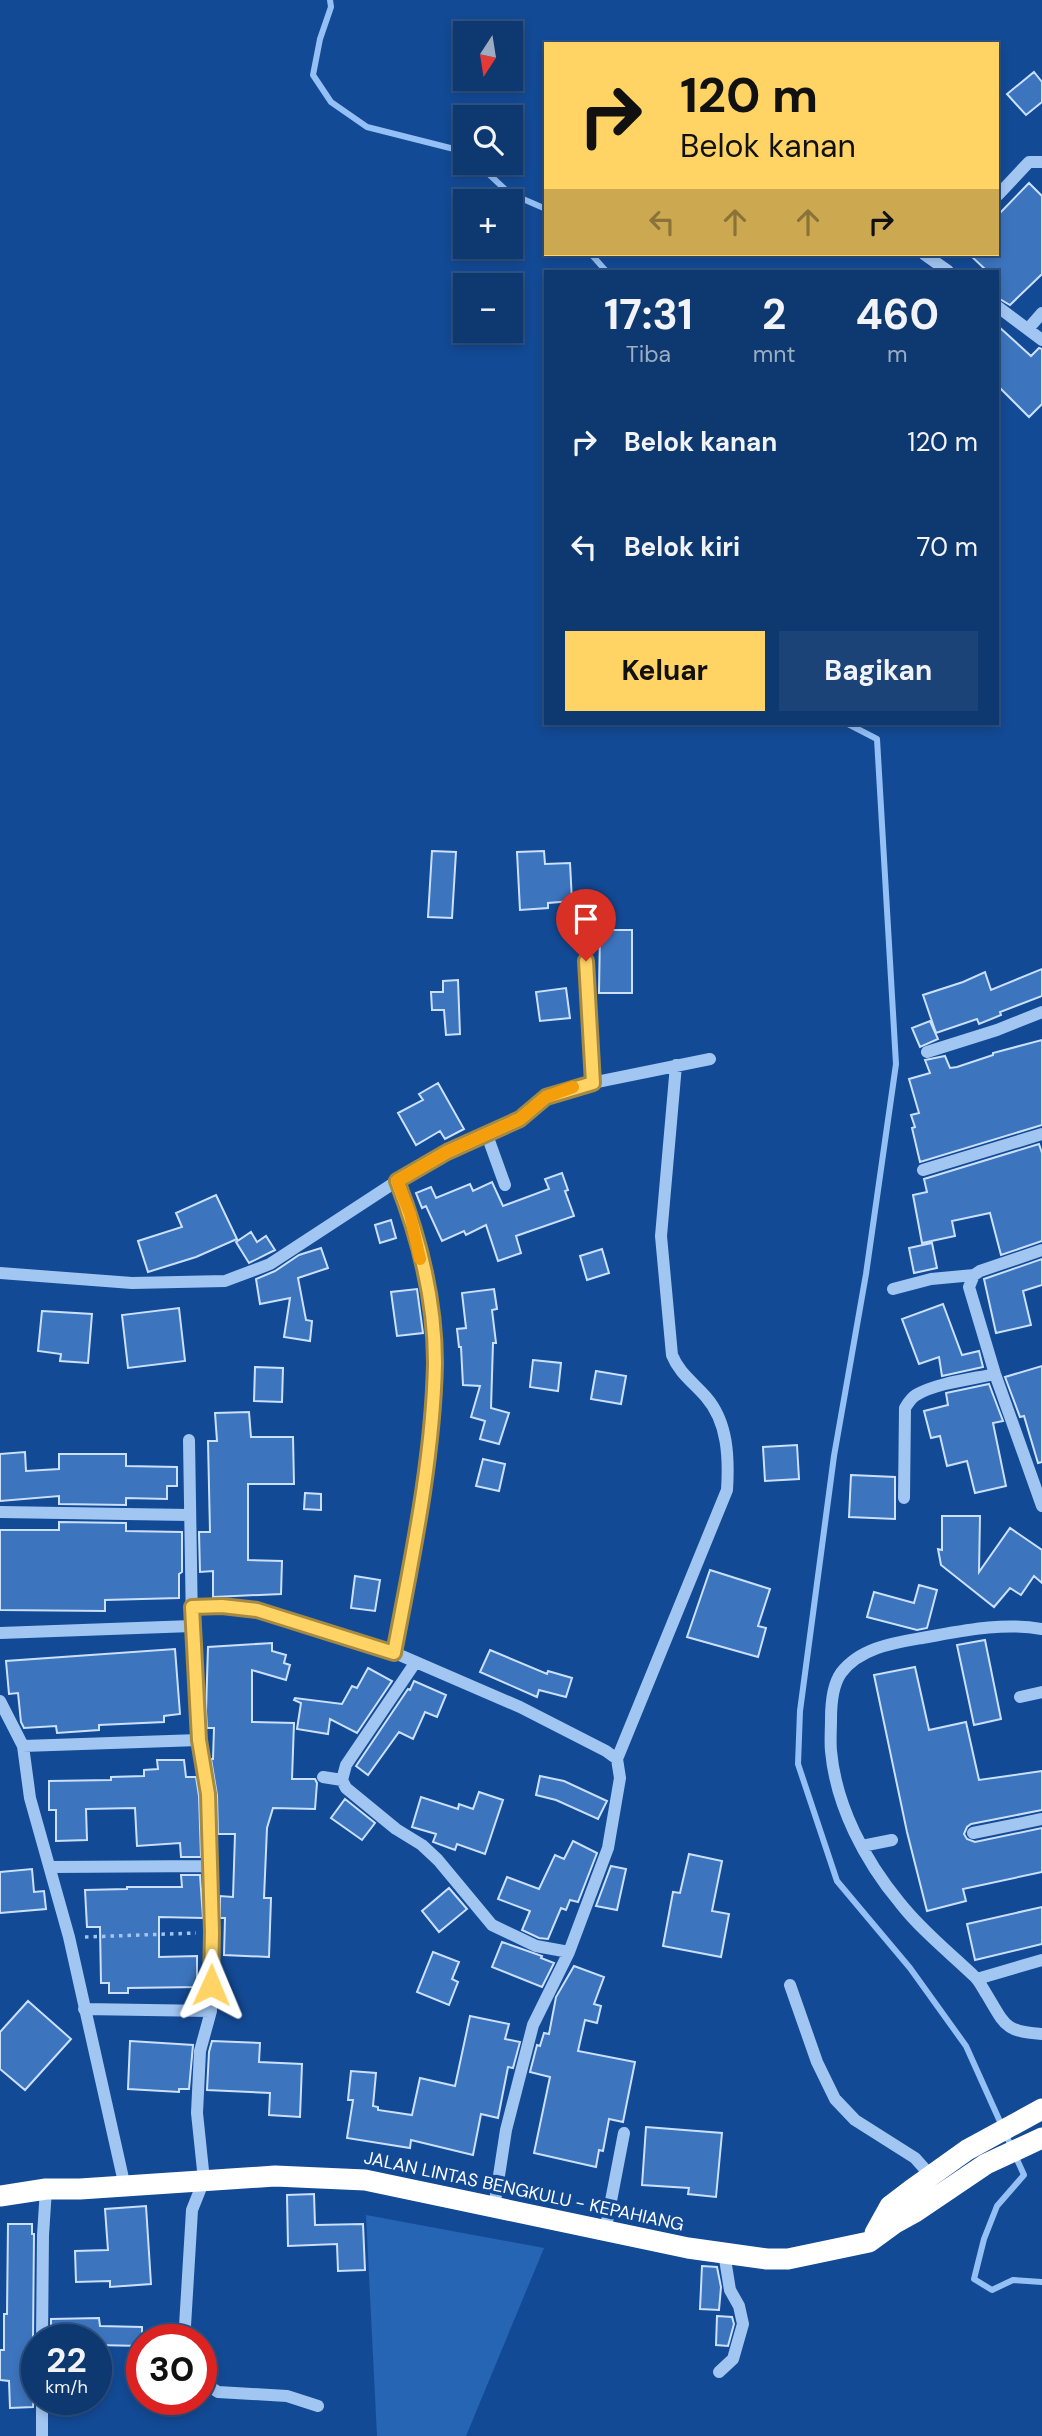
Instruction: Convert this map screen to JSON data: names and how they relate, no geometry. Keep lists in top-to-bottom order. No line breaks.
{"streets":{"highway":["JALAN LINTAS BENGKULU - KEPAHIANG"]},"north":"bottom","page":{"map_buttons":["+","−"],"turn":["120 m","Belok kanan"],"eta":["17:31","Tiba","2","mnt","460","m"],"list":[{"name":"Belok kanan","value":"120 m"},{"name":"Belok kiri","value":"70 m"}],"buttons":["Keluar","Bagikan"],"speed":"22 km/h","limit":"30"}}
